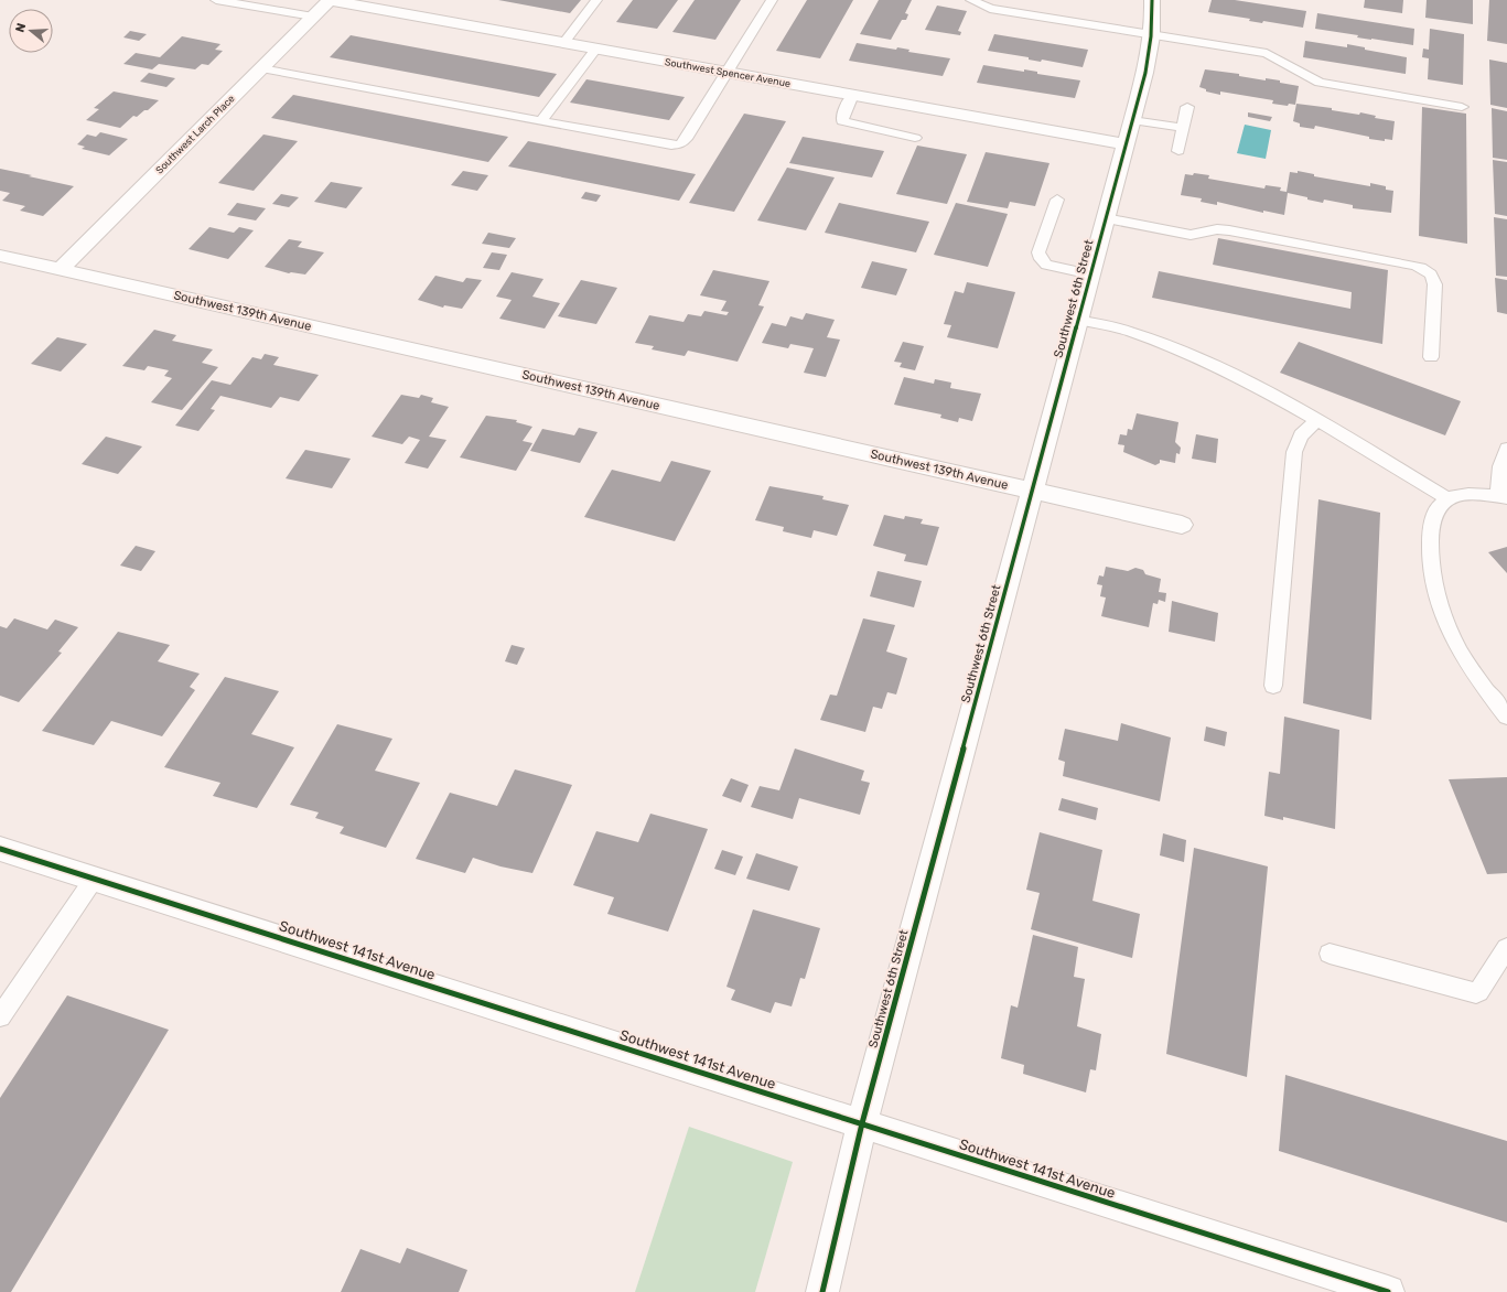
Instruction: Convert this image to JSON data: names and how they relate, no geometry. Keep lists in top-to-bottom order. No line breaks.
{"streets":{"street":["Southwest Spencer Avenue","Southwest Larch Place","Southwest 6th Street","Southwest 139th Avenue","Southwest 141st Avenue"]},"crossings":[["Southwest Spencer Avenue","Southwest Larch Place"],["Southwest Spencer Avenue","Southwest 6th Street"],["Southwest Larch Place","Southwest 139th Avenue"],["Southwest 6th Street","Southwest 139th Avenue"],["Southwest 6th Street","Southwest 141st Avenue"]],"north":"left"}
